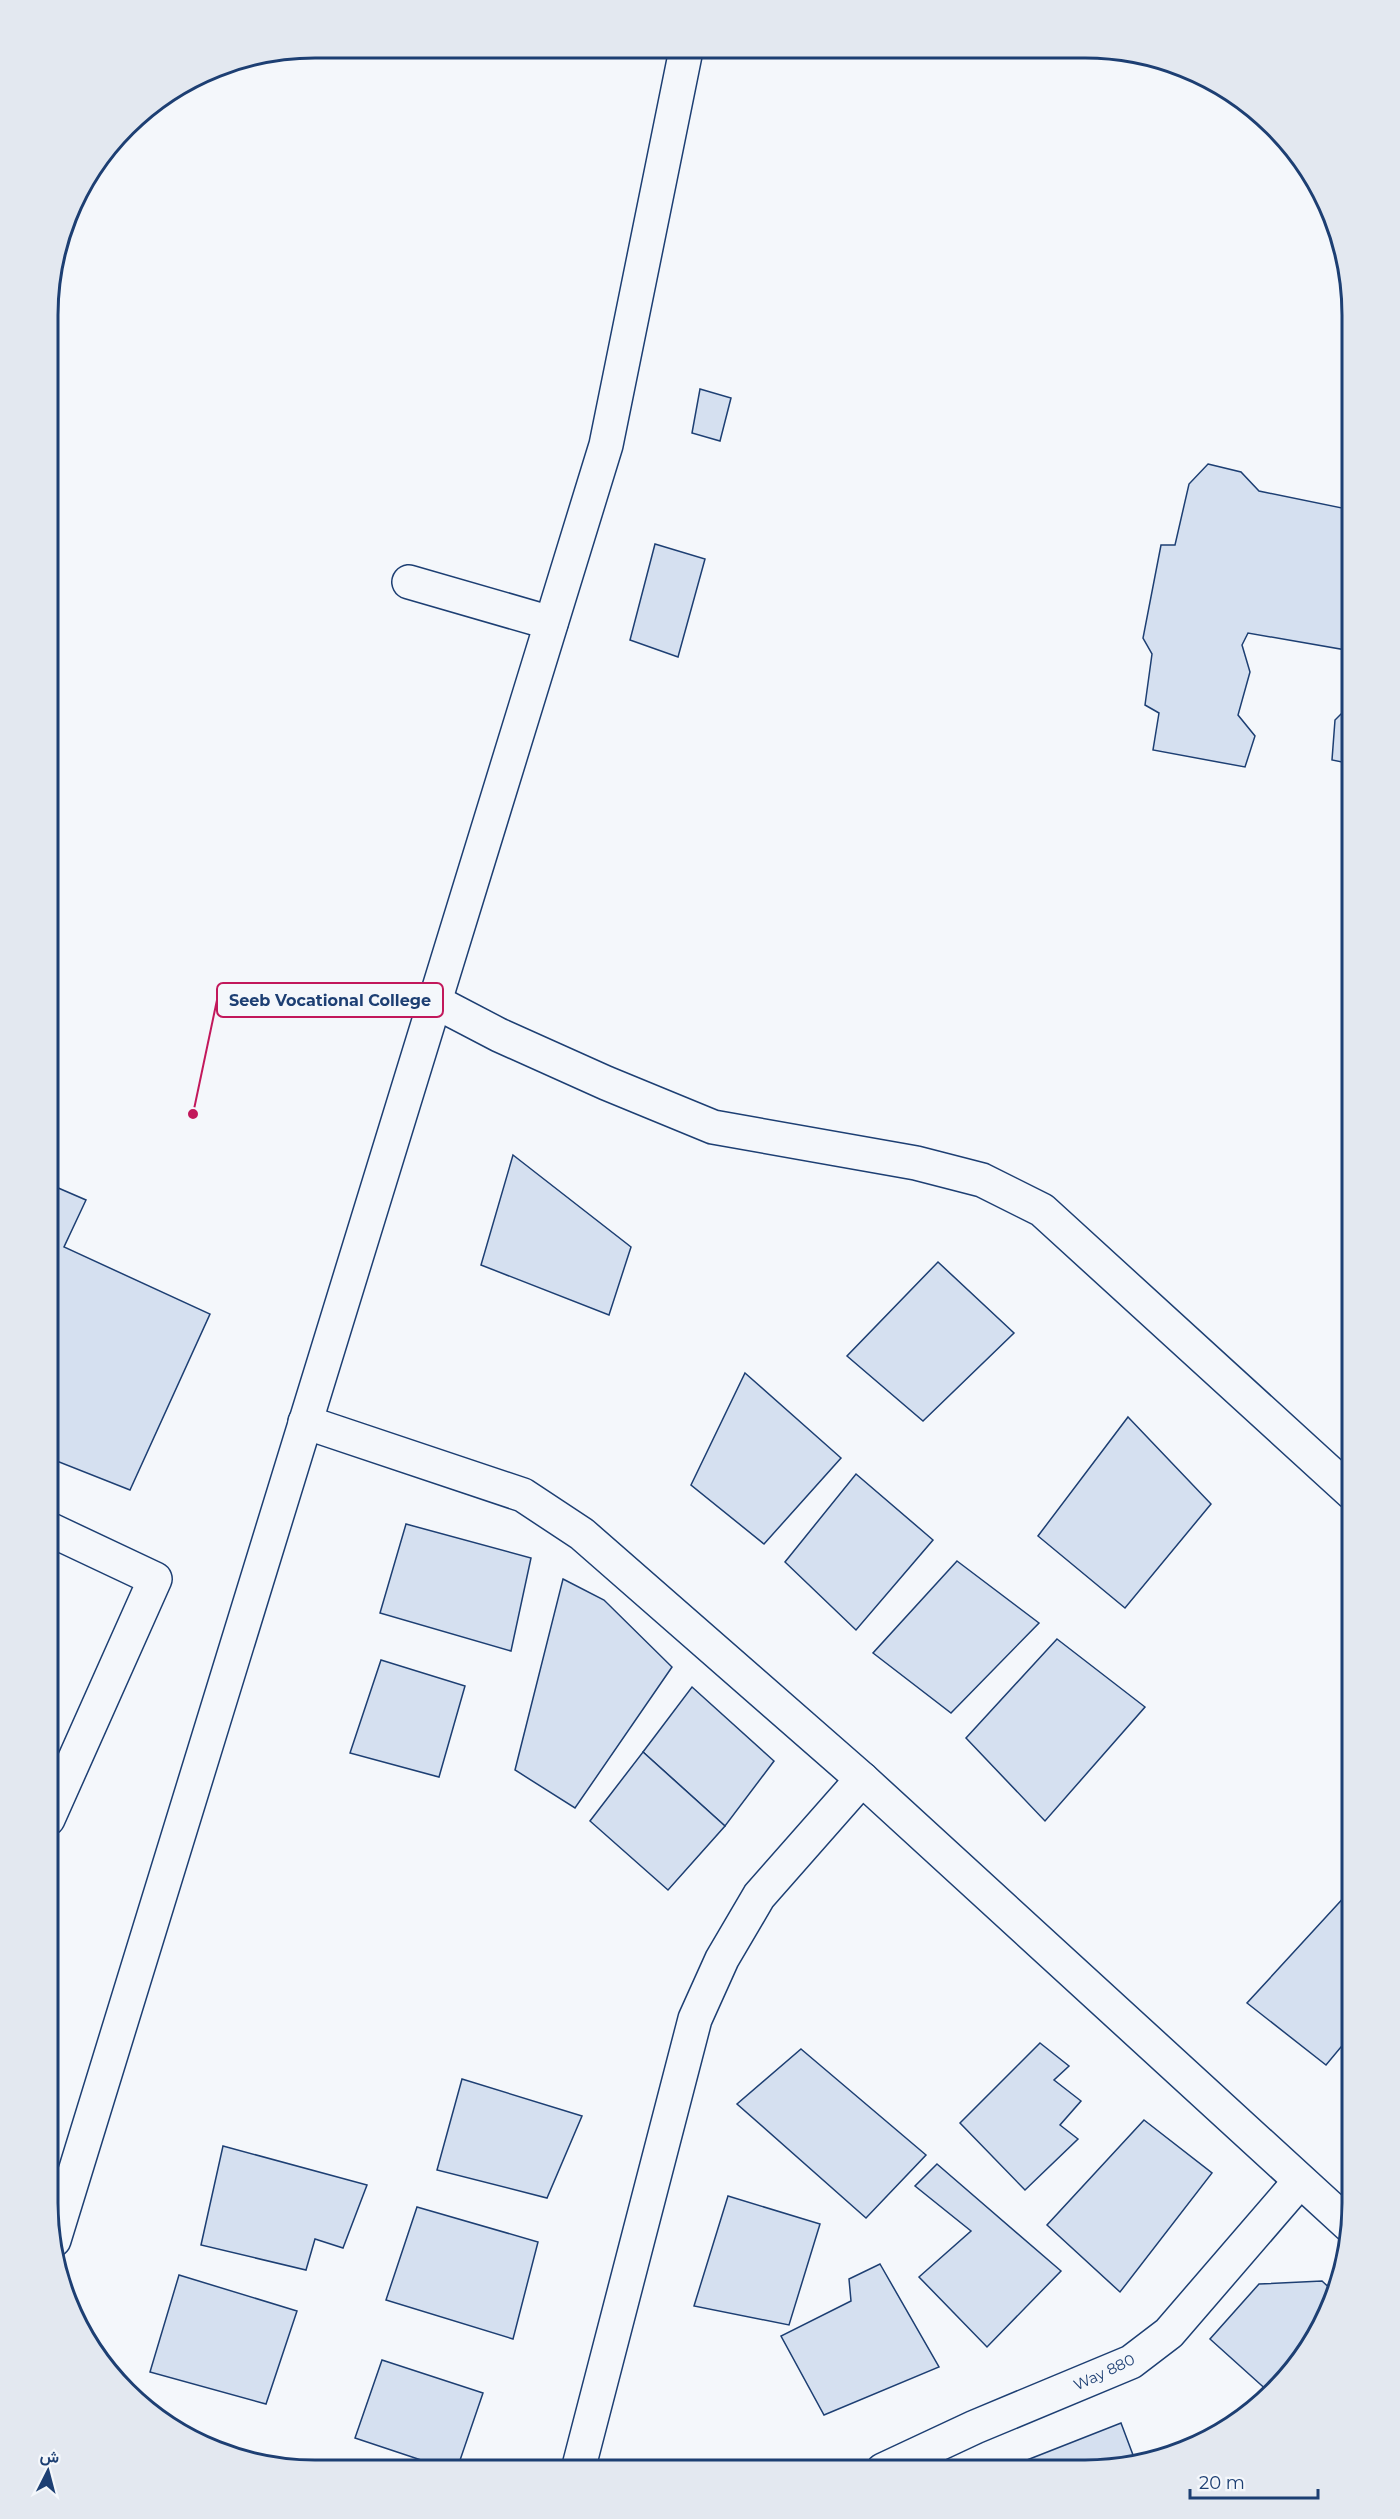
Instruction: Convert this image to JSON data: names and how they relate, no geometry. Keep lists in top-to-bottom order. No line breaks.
{"streets":{"street":["Way 880"]},"places":["Seeb Vocational College"],"scale_bar":"20 m","north":"top"}
